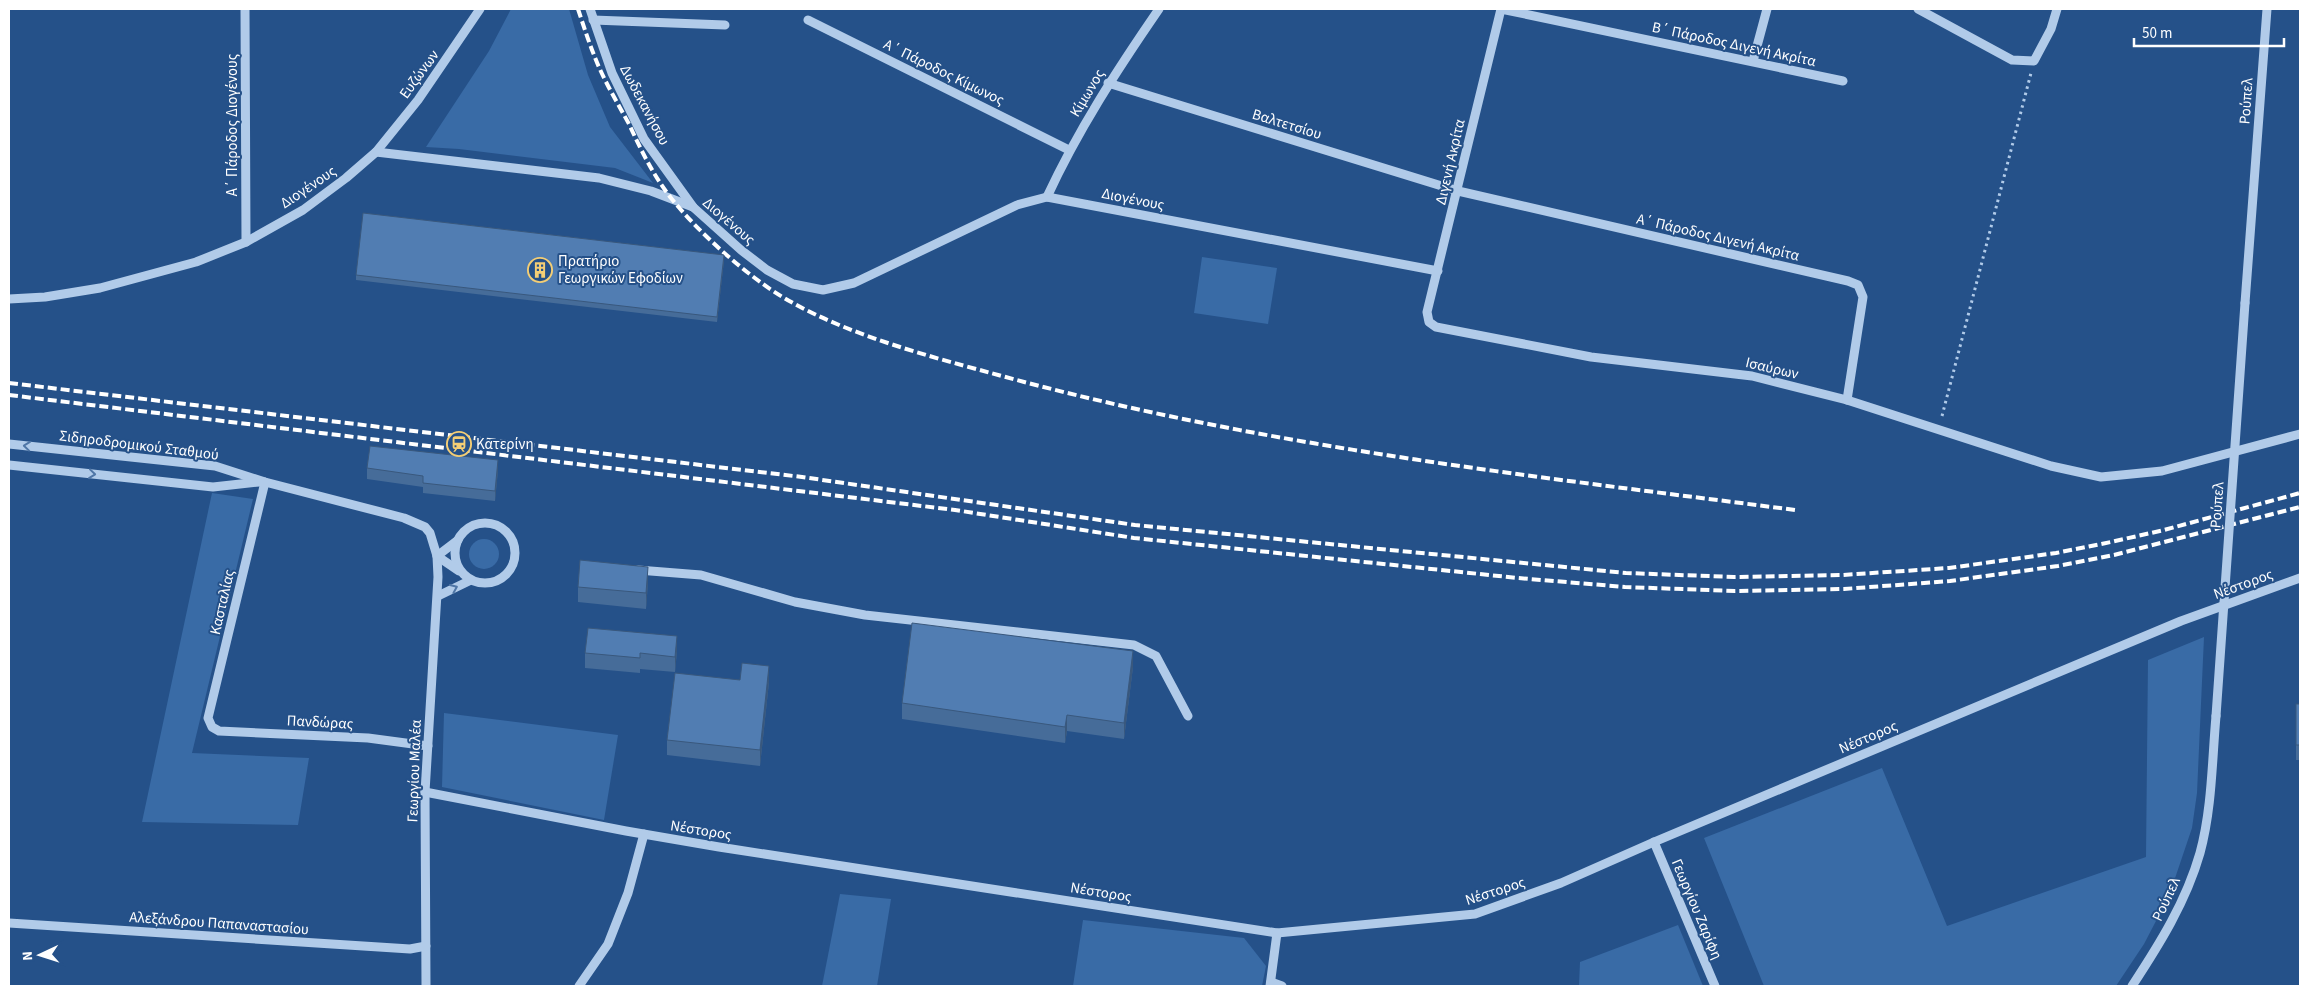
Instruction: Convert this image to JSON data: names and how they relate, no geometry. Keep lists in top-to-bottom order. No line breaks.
{"streets":{"street":["Β΄ Πάροδος Διγενή Ακρίτα","Α΄ Πάροδος Κίμωνος","Ευζώνων","Κίμωνος","Ρούπελ","Δωδεκανήσου","Βαλτετσίου","Α΄ Πάροδος Διογένους","Διγενή Ακρίτα","Διογένους","Α΄ Πάροδος Διγενή Ακρίτα","Ισαύρων","Σιδηροδρομικού Σταθμού","Νέστορος","Κασταλίας","Πανδώρας","Γεωργίου Μαλέα","Γεωργίου Ζαρίφη","Αλεξάνδρου Παπαναστασίου"]},"crossings":[["Β΄ Πάροδος Διγενή Ακρίτα","Διγενή Ακρίτα"],["Α΄ Πάροδος Κίμωνος","Κίμωνος"],["Ευζώνων","Διογένους"],["Κίμωνος","Βαλτετσίου"],["Κίμωνος","Διογένους"],["Δωδεκανήσου","Διογένους"],["Βαλτετσίου","Διγενή Ακρίτα"],["Βαλτετσίου","Α΄ Πάροδος Διγενή Ακρίτα"],["Α΄ Πάροδος Διογένους","Διογένους"],["Διγενή Ακρίτα","Διογένους"],["Διγενή Ακρίτα","Α΄ Πάροδος Διγενή Ακρίτα"],["Διγενή Ακρίτα","Ισαύρων"],["Α΄ Πάροδος Διγενή Ακρίτα","Ισαύρων"],["Σιδηροδρομικού Σταθμού","Κασταλίας"],["Σιδηροδρομικού Σταθμού","Γεωργίου Μαλέα"],["Νέστορος","Γεωργίου Μαλέα"],["Νέστορος","Γεωργίου Ζαρίφη"],["Κασταλίας","Πανδώρας"],["Πανδώρας","Γεωργίου Μαλέα"],["Γεωργίου Μαλέα","Αλεξάνδρου Παπαναστασίου"]],"places":{"building":["Πρατήριο Γεωργικών Εφοδίων"],"station":["Κατερίνη"]},"scale_bar":"50 m","north":"left"}
